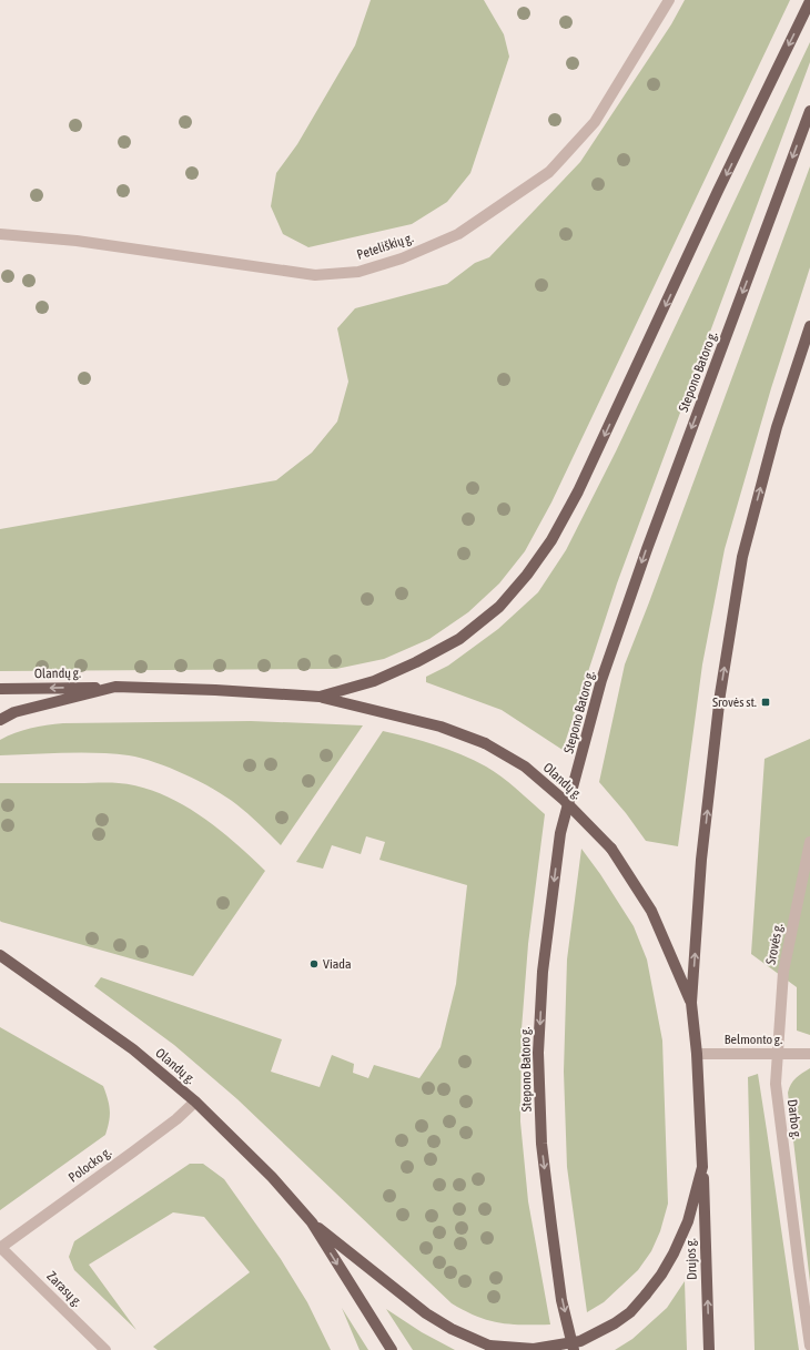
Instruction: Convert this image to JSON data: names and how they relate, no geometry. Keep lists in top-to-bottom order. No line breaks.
{"streets":{"main road":["Stepono Batoro g.","Olandų g.","Drujos g."],"street":["Peteliškių g.","Srovės g.","Belmonto g.","Darbo g.","Polocko g.","Zarasų g."]},"crossings":[["Olandų g.","Polocko g."],["Olandų g.","Drujos g."],["Srovės g.","Belmonto g."],["Srovės g.","Darbo g."],["Belmonto g.","Darbo g."],["Belmonto g.","Drujos g."],["Polocko g.","Zarasų g."]],"one_way":["Stepono Batoro g.","Drujos g."],"places":{"transit":["Srovės st."],"other":["Viada"]}}
